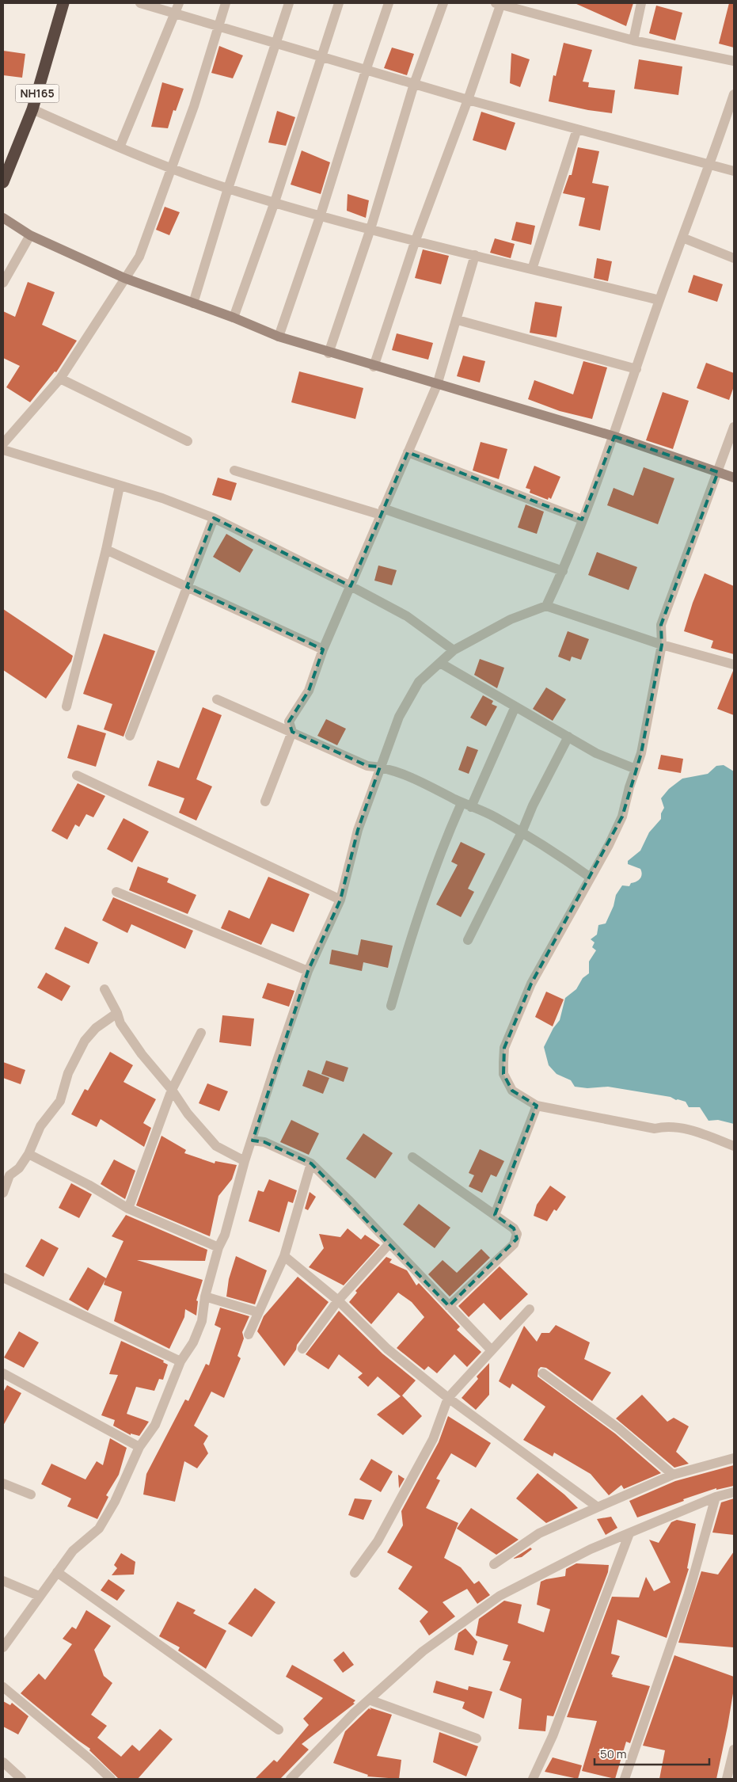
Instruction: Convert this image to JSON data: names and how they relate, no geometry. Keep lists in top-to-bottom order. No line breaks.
{"streets":{"highway":["NH165"]},"scale_bar":"50 m"}
